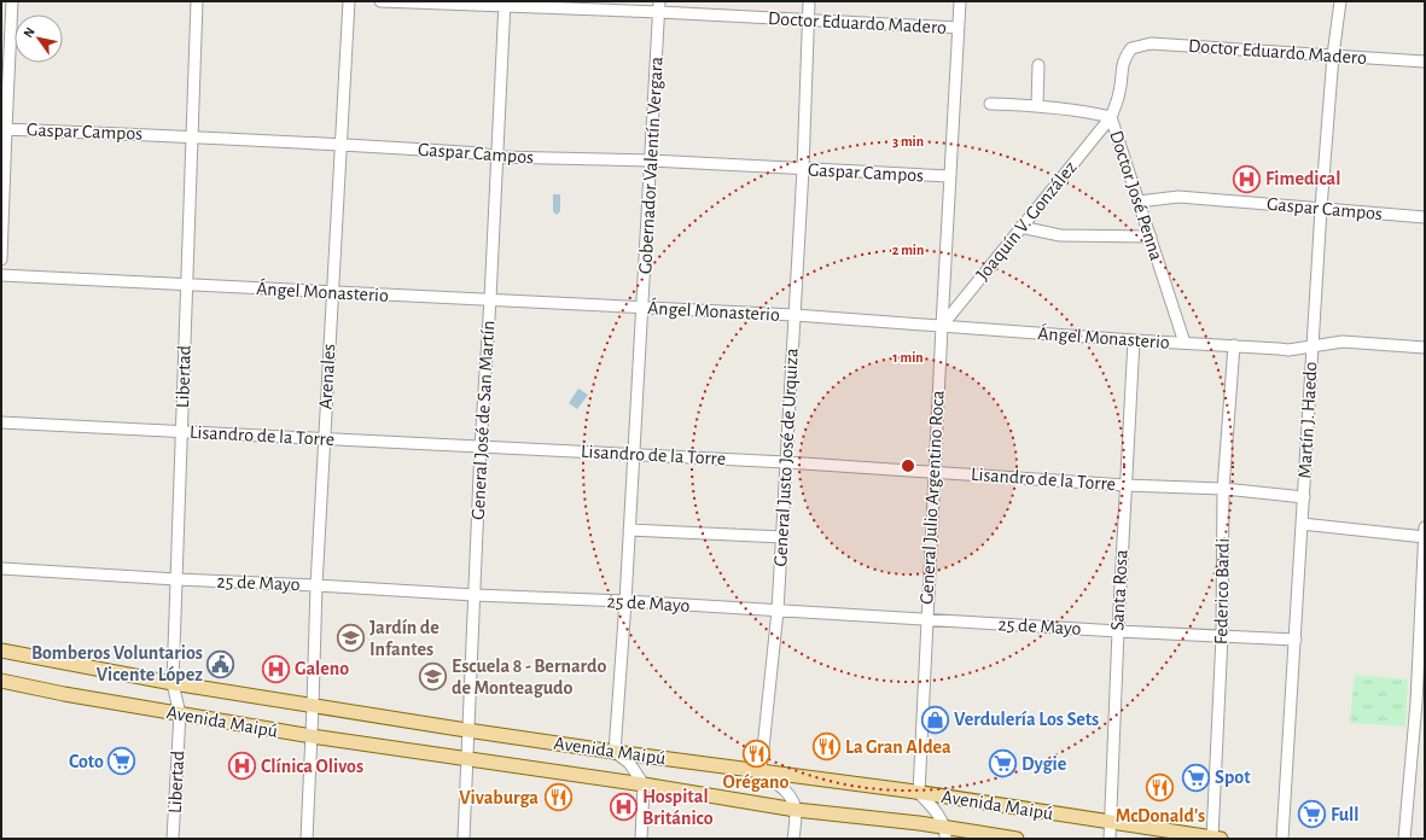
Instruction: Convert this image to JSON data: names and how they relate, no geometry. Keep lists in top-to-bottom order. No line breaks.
{"streets":{"main road":["Avenida Maipú"],"street":["Doctor Eduardo Madero","Gaspar Campos","Gobernador Valentín Vergara","Doctor José Penna","Joaquín V. González","Ángel Monasterio","Libertad","Arenales","General José de San Martín","Martín J. Haedo","Lisandro de la Torre","General Justo José de Urquiza","General Julio Argentino Roca","25 de Mayo","Santa Rosa","Federico Bardi"]},"crossings":[["Doctor Eduardo Madero","Gobernador Valentín Vergara"],["Doctor Eduardo Madero","Doctor José Penna"],["Doctor Eduardo Madero","General José de San Martín"],["Doctor Eduardo Madero","Martín J. Haedo"],["Doctor Eduardo Madero","General Justo José de Urquiza"],["Doctor Eduardo Madero","General Julio Argentino Roca"],["Gaspar Campos","Gobernador Valentín Vergara"],["Gaspar Campos","Doctor José Penna"],["Gaspar Campos","Libertad"],["Gaspar Campos","Arenales"],["Gaspar Campos","General José de San Martín"],["Gaspar Campos","Martín J. Haedo"],["Gaspar Campos","General Justo José de Urquiza"],["Gaspar Campos","General Julio Argentino Roca"],["Gobernador Valentín Vergara","Ángel Monasterio"],["Gobernador Valentín Vergara","Lisandro de la Torre"],["Gobernador Valentín Vergara","25 de Mayo"],["Gobernador Valentín Vergara","Avenida Maipú"],["Doctor José Penna","Joaquín V. González"],["Doctor José Penna","Ángel Monasterio"],["Joaquín V. González","Ángel Monasterio"],["Joaquín V. González","General Julio Argentino Roca"],["Ángel Monasterio","Libertad"],["Ángel Monasterio","Arenales"],["Ángel Monasterio","General José de San Martín"],["Ángel Monasterio","Martín J. Haedo"],["Ángel Monasterio","General Justo José de Urquiza"],["Ángel Monasterio","General Julio Argentino Roca"],["Ángel Monasterio","Santa Rosa"],["Ángel Monasterio","Federico Bardi"],["Libertad","Lisandro de la Torre"],["Libertad","25 de Mayo"],["Libertad","Avenida Maipú"],["Arenales","Lisandro de la Torre"],["Arenales","25 de Mayo"],["Arenales","Avenida Maipú"],["General José de San Martín","Lisandro de la Torre"],["General José de San Martín","25 de Mayo"],["General José de San Martín","Avenida Maipú"],["Martín J. Haedo","Lisandro de la Torre"],["Martín J. Haedo","25 de Mayo"],["Lisandro de la Torre","General Justo José de Urquiza"],["Lisandro de la Torre","General Julio Argentino Roca"],["Lisandro de la Torre","Santa Rosa"],["Lisandro de la Torre","Federico Bardi"],["General Justo José de Urquiza","25 de Mayo"],["General Justo José de Urquiza","Avenida Maipú"],["General Julio Argentino Roca","25 de Mayo"],["General Julio Argentino Roca","Avenida Maipú"],["25 de Mayo","Santa Rosa"],["25 de Mayo","Federico Bardi"],["Santa Rosa","Avenida Maipú"],["Federico Bardi","Avenida Maipú"]],"places":{"hospital":["Fimedical","Galeno","Clínica Olivos","Hospital Británico"],"school or university":["Jardín de Infantes","Escuela 8 - Bernardo de Monteagudo"],"public building":["Bomberos Voluntarios Vicente López"],"shop":["Verdulería Los Sets"],"restaurant":["La Gran Aldea","Orégano","McDonald's","Vivaburga"],"supermarket":["Coto","Dygie","Spot","Full"]},"north":"top left","rings":["3 min","2 min","1 min"]}
